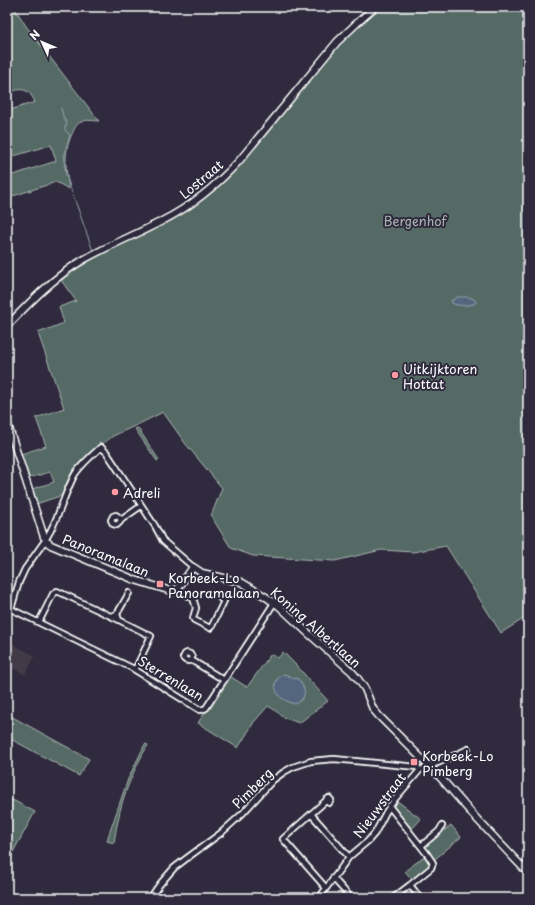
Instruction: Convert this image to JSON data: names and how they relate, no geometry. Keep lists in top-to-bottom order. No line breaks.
{"streets":{"street":["Lostraat","Panoramalaan","Koning Albertlaan","Sterrenlaan","Pimberg","Nieuwstraat"]},"crossings":[["Panoramalaan","Koning Albertlaan"],["Panoramalaan","Sterrenlaan"],["Koning Albertlaan","Sterrenlaan"],["Koning Albertlaan","Nieuwstraat"],["Pimberg","Nieuwstraat"]],"parks":["Bergenhof"],"places":{"other":["Uitkijktoren Hottat","Adreli"],"transit":["Korbeek-Lo Panoramalaan","Korbeek-Lo Pimberg"]},"north":"top left"}
